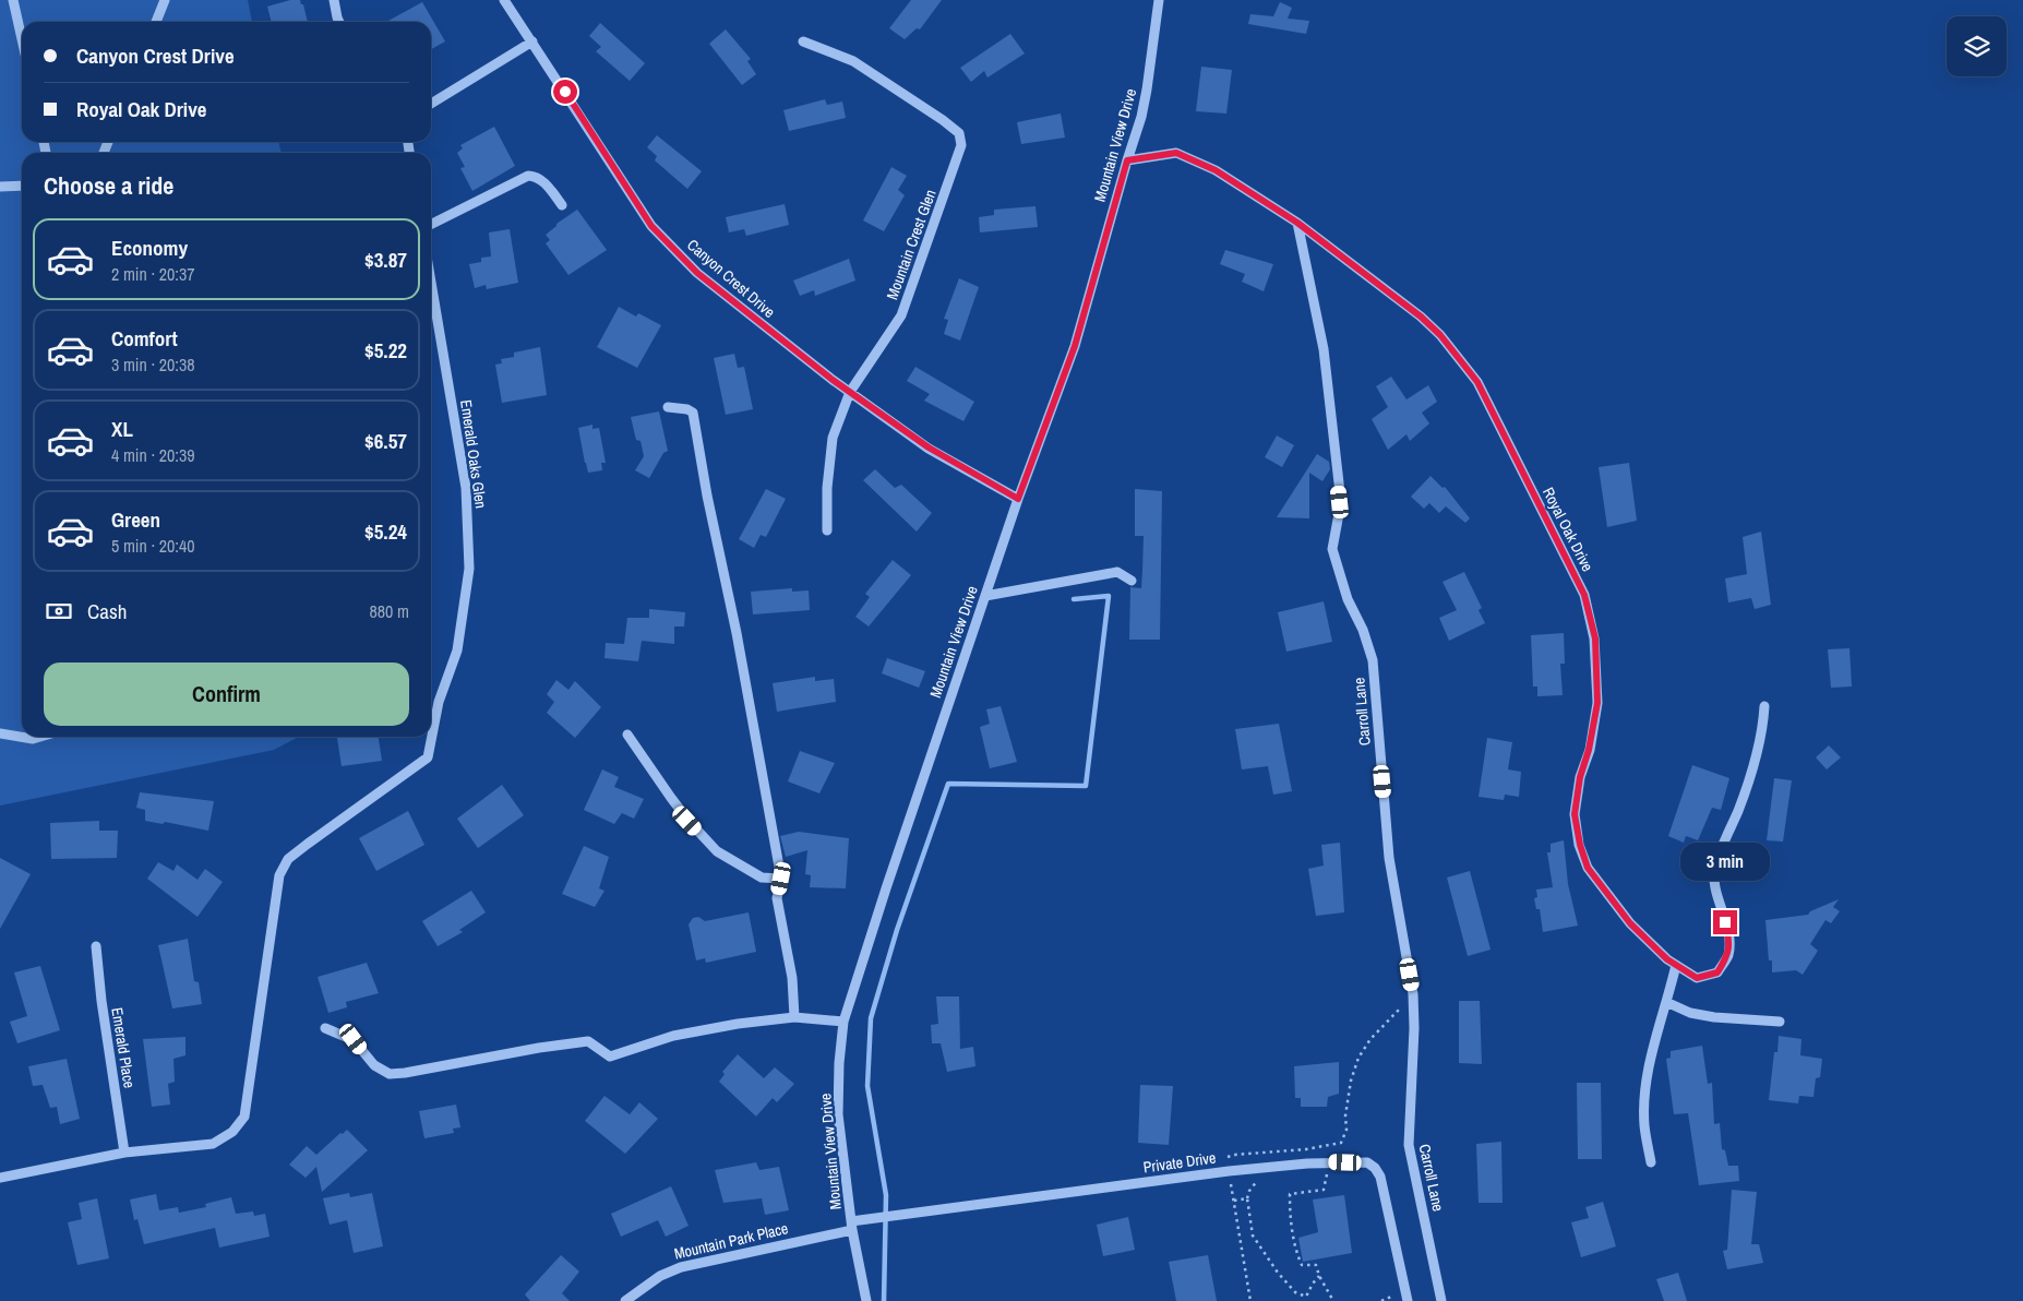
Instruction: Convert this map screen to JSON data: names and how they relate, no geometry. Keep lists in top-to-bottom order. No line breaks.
{"streets":{"street":["Mountain View Drive","Mountain Crest Glen","Canyon Crest Drive","Emerald Oaks Glen","Royal Oak Drive","Carroll Lane","Emerald Place","Private Drive","Mountain Park Place"]},"crossings":[["Mountain View Drive","Canyon Crest Drive"],["Mountain View Drive","Royal Oak Drive"],["Mountain View Drive","Private Drive"],["Mountain View Drive","Mountain Park Place"],["Mountain Crest Glen","Canyon Crest Drive"],["Emerald Oaks Glen","Emerald Place"],["Royal Oak Drive","Carroll Lane"],["Private Drive","Mountain Park Place"]],"page":{"banner":["Canyon Crest Drive","Royal Oak Drive"],"heading":"Choose a ride","list":[{"name":"Economy","note":"2 min · 20:37","value":"$3.87"},{"name":"Comfort","note":"3 min · 20:38","value":"$5.22"},{"name":"XL","note":"4 min · 20:39","value":"$6.57"},{"name":"Green","note":"5 min · 20:40","value":"$5.24"}],"pay":["Cash","880 m"],"buttons":"Confirm","bubble":"3 min"}}
